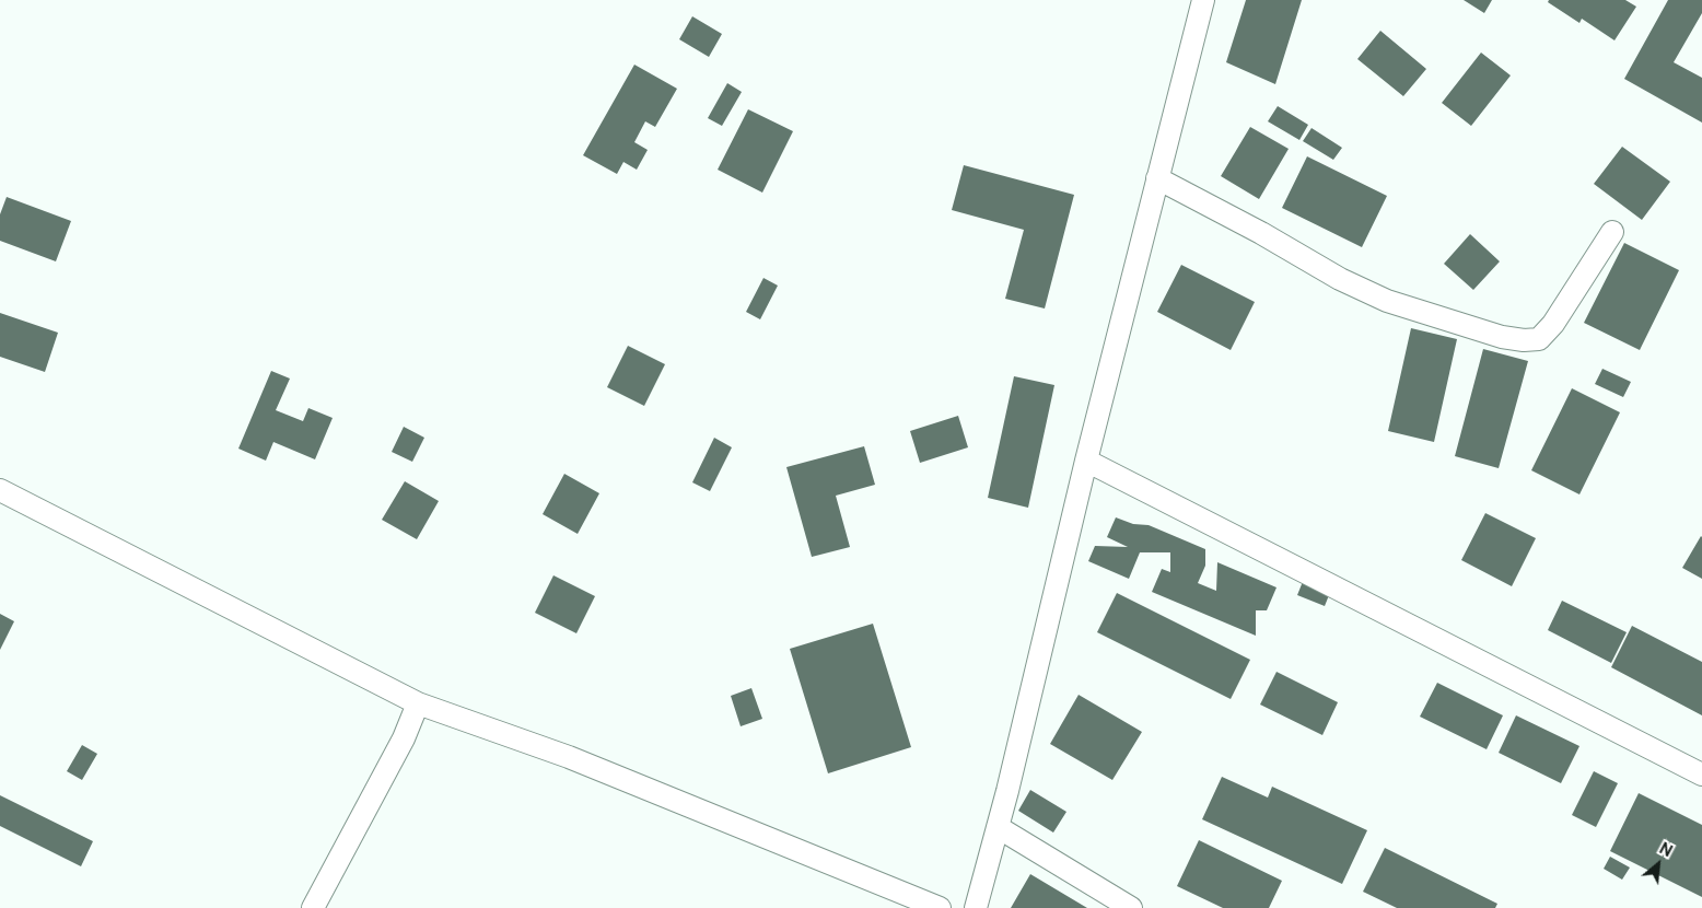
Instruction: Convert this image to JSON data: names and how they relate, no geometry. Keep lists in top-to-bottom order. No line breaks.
{"north":"top right"}
